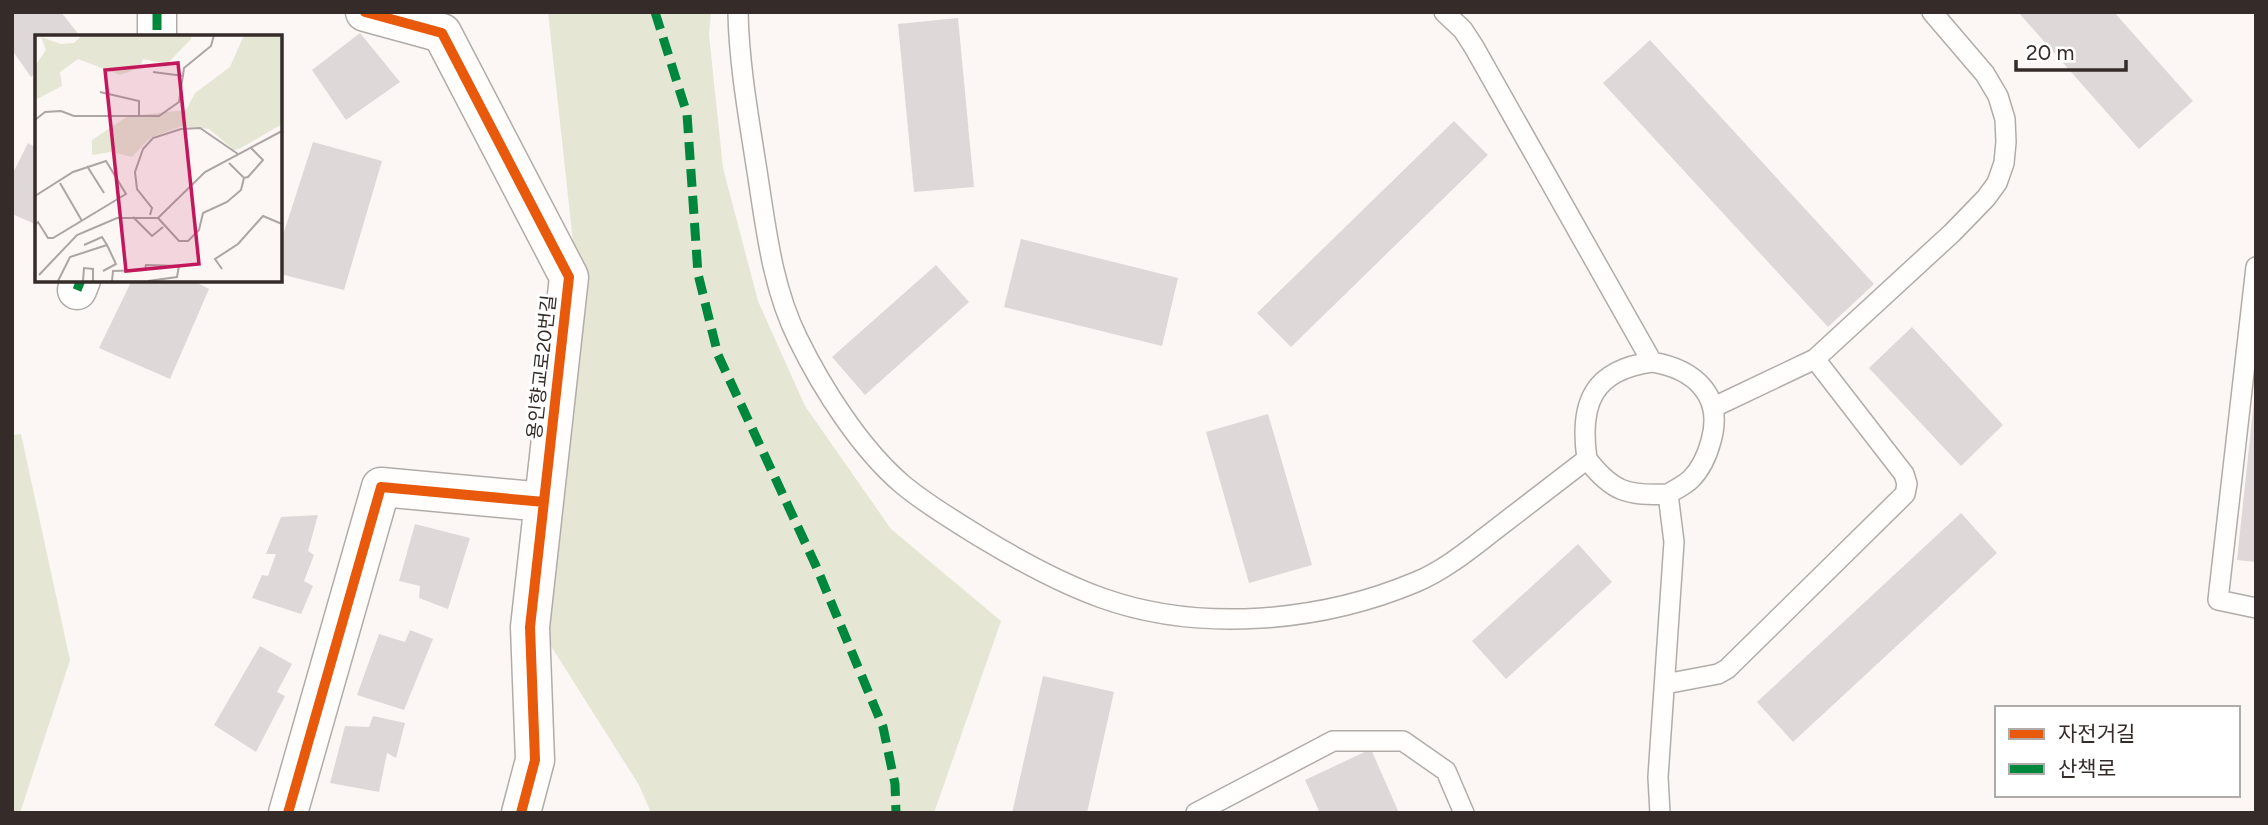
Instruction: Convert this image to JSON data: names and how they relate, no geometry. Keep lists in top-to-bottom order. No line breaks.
{"streets":{"street":["용인향교로20번길"]},"legend":["자전거길","산책로"],"scale_bar":"20 m"}
